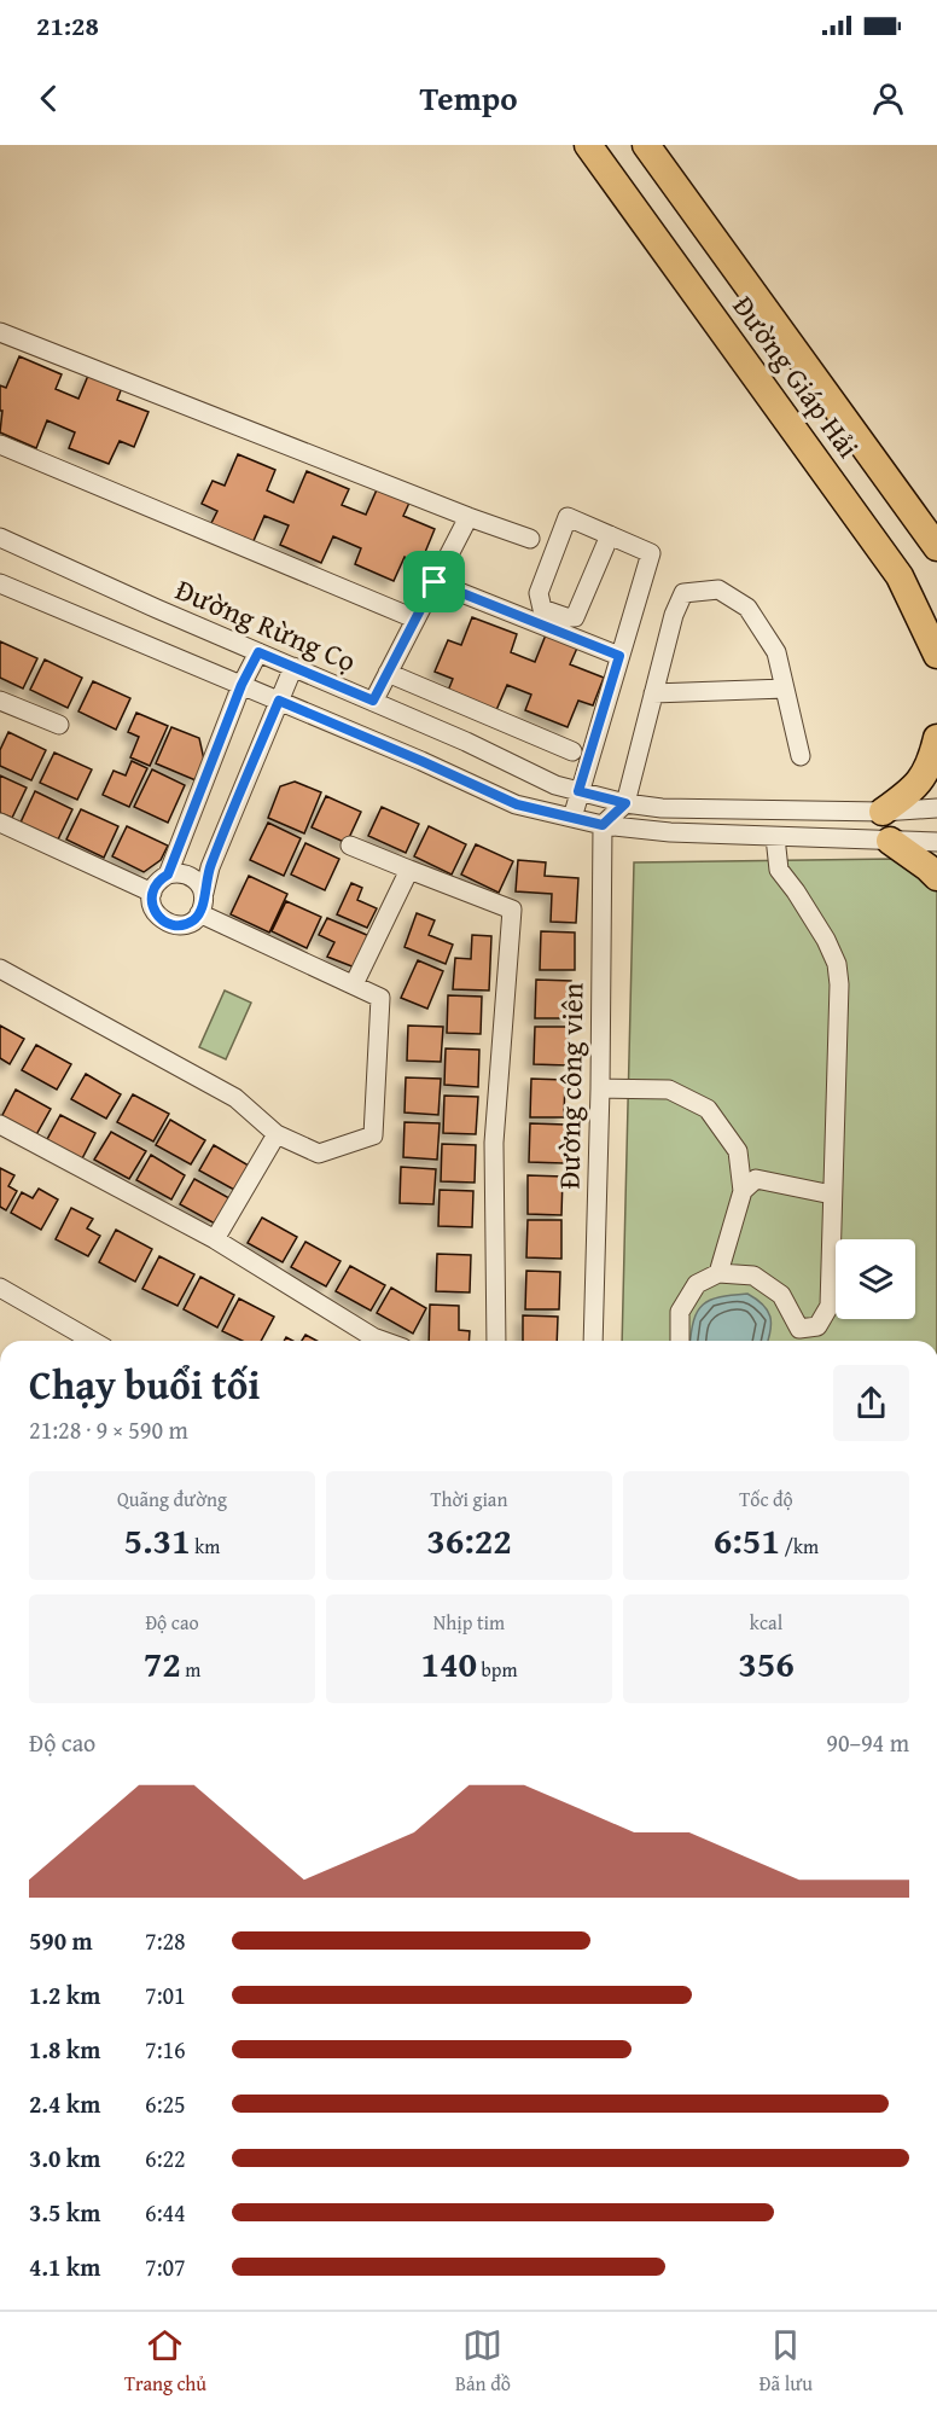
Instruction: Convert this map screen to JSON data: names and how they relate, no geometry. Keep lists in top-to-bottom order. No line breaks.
{"streets":{"highway":["Đường Giáp Hải"],"street":["Đường Rừng Cọ","Đường công viên"]},"page":{"status":"21:28","header":"Tempo","heading":["Chạy buổi tối","21:28 · 9 × 590 m"],"stats":[["Quãng đường","5.31 km"],["Thời gian","36:22"],["Tốc độ","6:51 /km"],["Độ cao","72 m"],["Nhịp tim","140 bpm"],["kcal","356"]],"chart":["Độ cao","90–94 m"],"list":[{"name":"590 m","note":"7:28"},{"name":"1.2 km","note":"7:01"},{"name":"1.8 km","note":"7:16"},{"name":"2.4 km","note":"6:25"},{"name":"3.0 km","note":"6:22"},{"name":"3.5 km","note":"6:44"},{"name":"4.1 km","note":"7:07"}],"tabs":["Trang chủ","Bản đồ","Đã lưu"]}}
